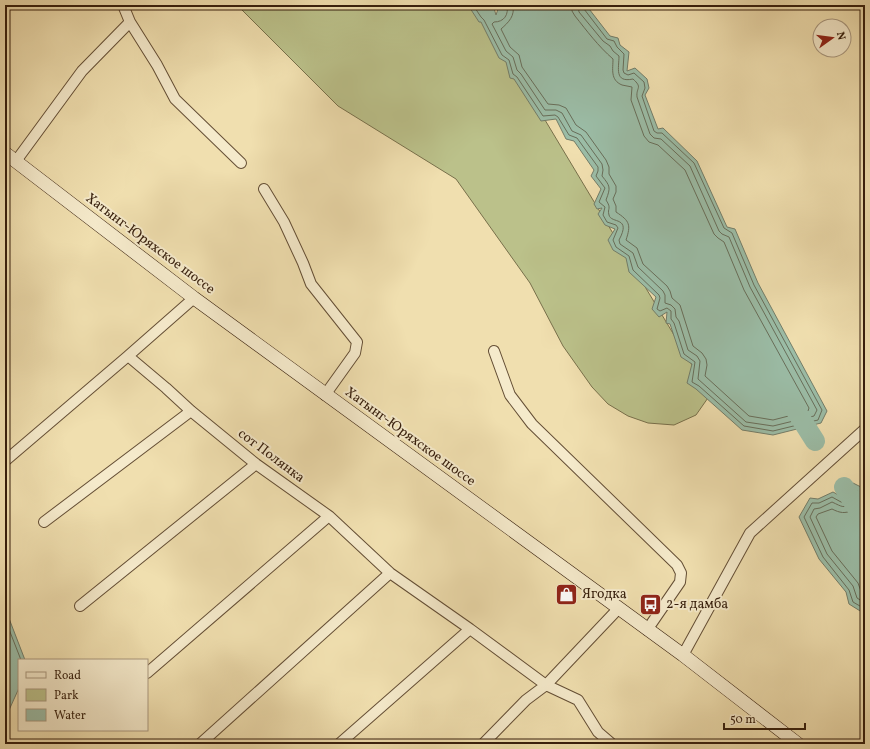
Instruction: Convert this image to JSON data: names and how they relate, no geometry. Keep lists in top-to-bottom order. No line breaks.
{"streets":{"main road":["Хатынг-Юряхское шоссе"],"street":["сот Полянка"]},"places":{"shop":["Ягодка"],"bus stop":["2-я дамба"]},"legend":["Road","Park","Water"],"scale_bar":"50 m","north":"right"}
